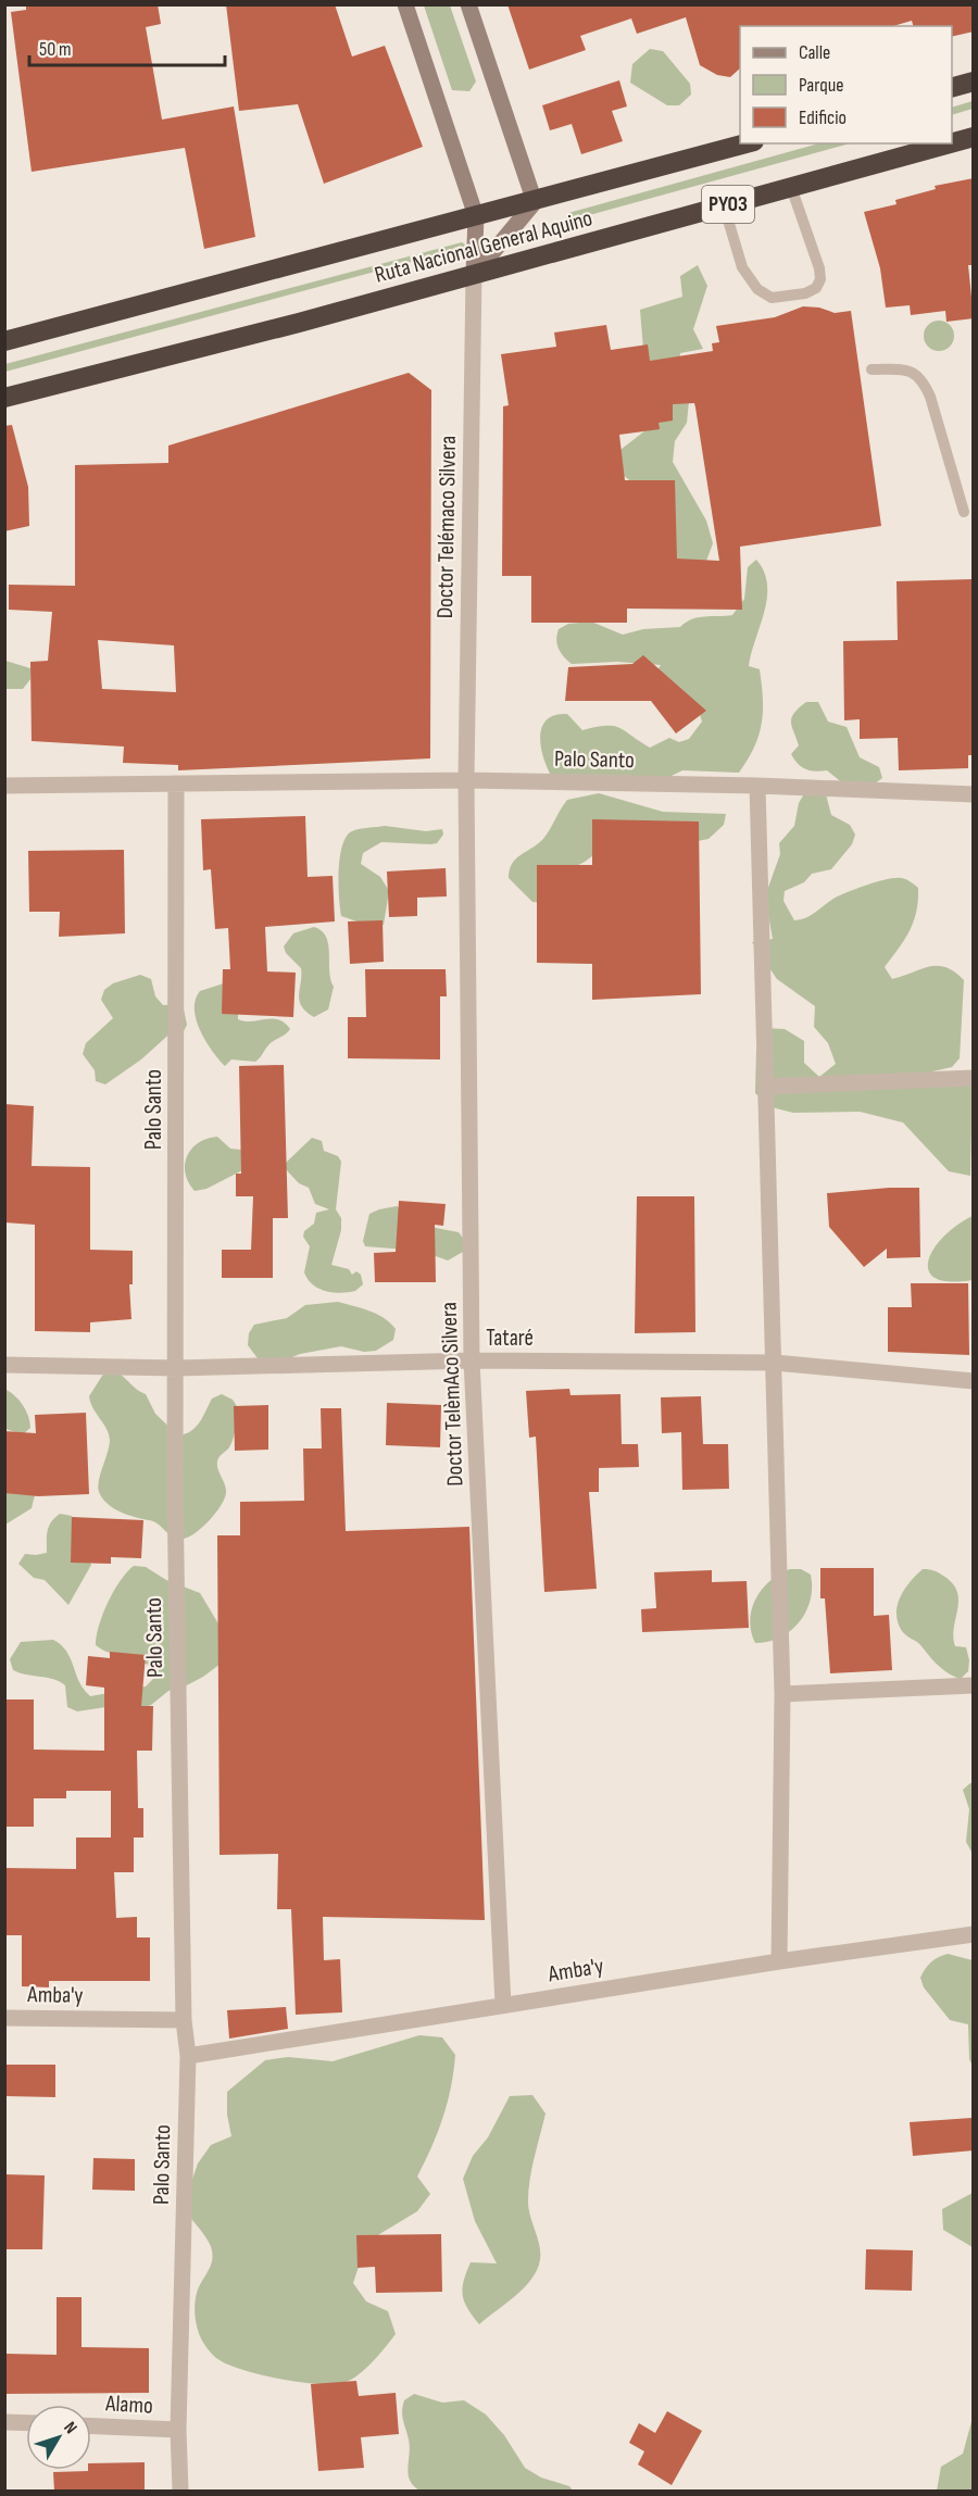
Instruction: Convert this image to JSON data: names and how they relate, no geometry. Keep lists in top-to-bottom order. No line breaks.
{"streets":{"highway":["PY03","Ruta Nacional General Aquino"],"street":["Doctor Telémaco Silvera","Palo Santo","Tataré","Doctor TelèmAco Silvera","Amba'y","Alamo"]},"crossings":[["Ruta Nacional General Aquino","Doctor Telémaco Silvera"],["Doctor Telémaco Silvera","Palo Santo"],["Doctor Telémaco Silvera","Doctor TelèmAco Silvera"],["Palo Santo","Tataré"],["Palo Santo","Doctor TelèmAco Silvera"],["Palo Santo","Amba'y"],["Palo Santo","Alamo"],["Tataré","Doctor TelèmAco Silvera"],["Doctor TelèmAco Silvera","Amba'y"]],"legend":["Calle","Parque","Edificio"],"scale_bar":"50 m","north":"top right"}
